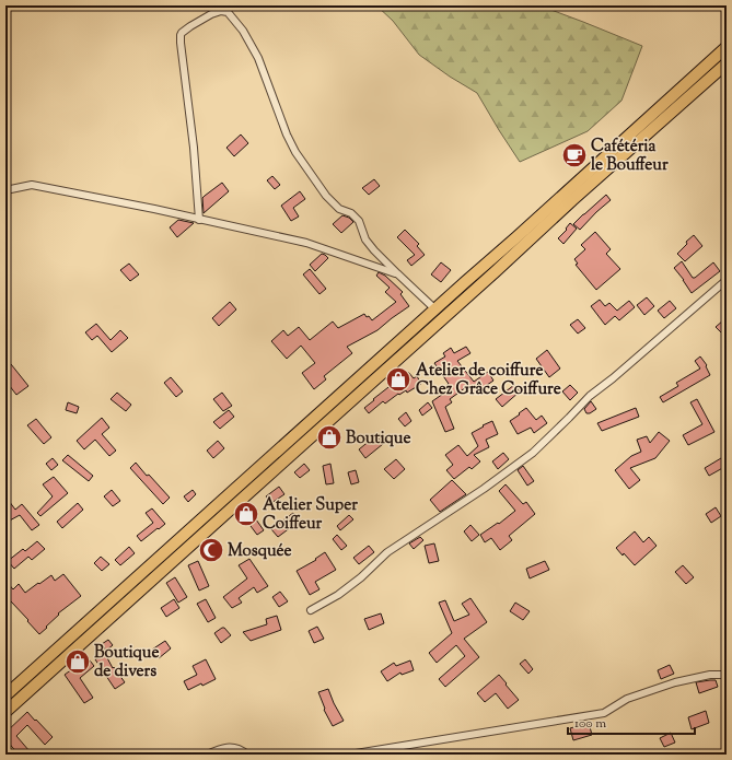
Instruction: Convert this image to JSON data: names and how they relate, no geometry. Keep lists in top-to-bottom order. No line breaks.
{"places":{"cafe":["Cafétéria le Bouffeur"],"shop":["Atelier de coiffure Chez Grâce Coiffure","Boutique","Atelier Super Coiffeur","Boutique de divers"],"mosque":["Mosquée"]},"scale_bar":"100 m"}
